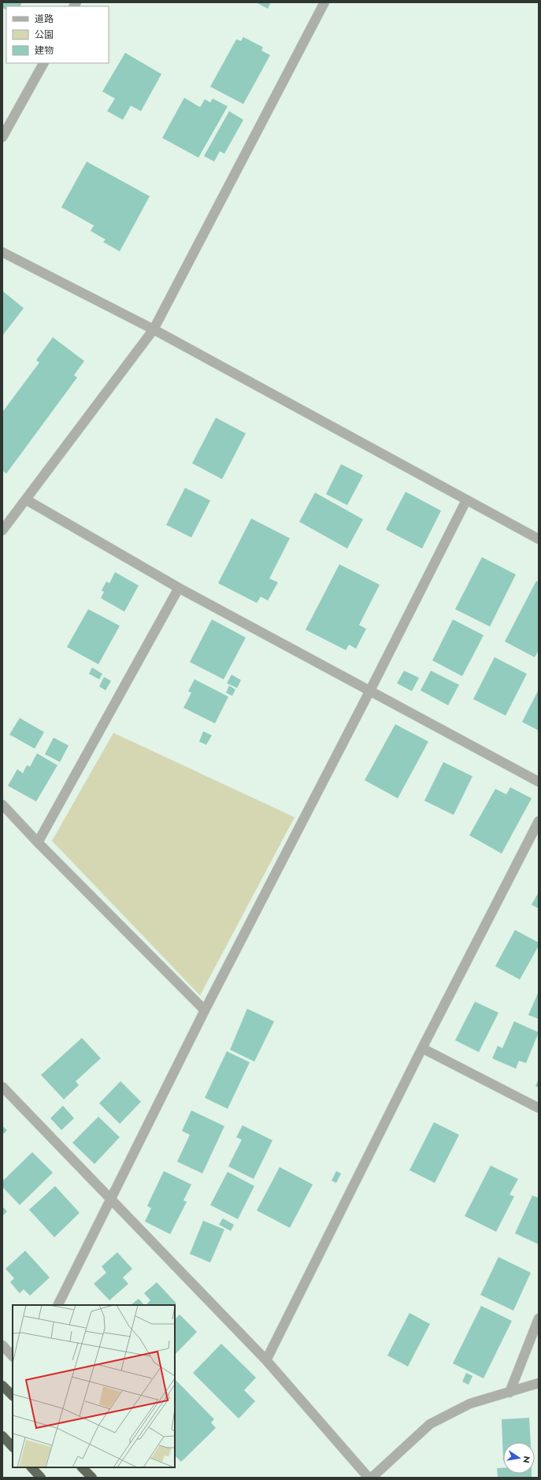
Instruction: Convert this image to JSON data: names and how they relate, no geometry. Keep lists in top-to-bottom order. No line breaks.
{"legend":["道路","公園","建物"],"north":"right"}
